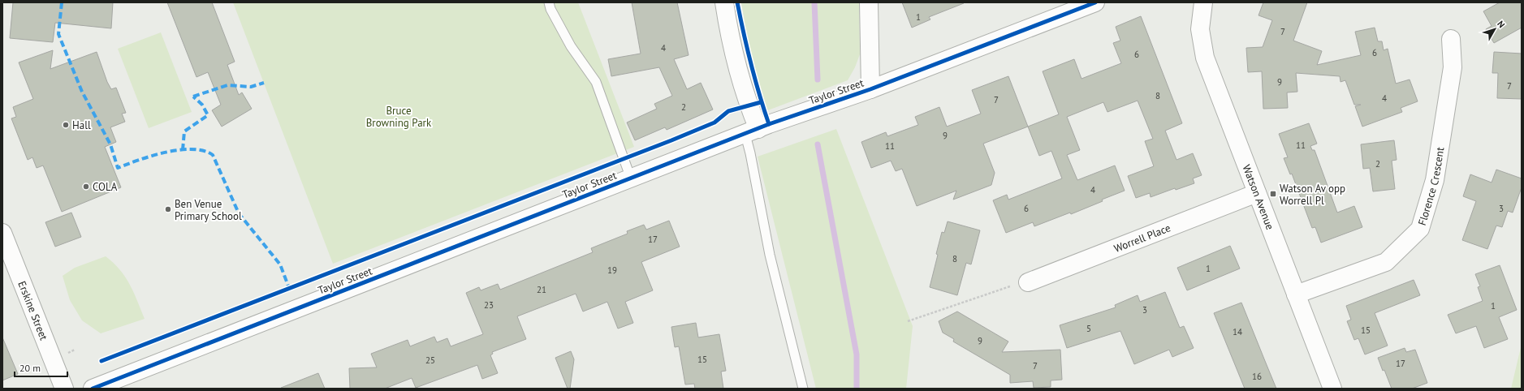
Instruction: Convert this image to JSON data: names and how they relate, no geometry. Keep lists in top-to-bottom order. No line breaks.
{"streets":{"street":["Taylor Street","Florence Crescent","Watson Avenue","Worrell Place","Erskine Street"]},"crossings":[["Florence Crescent","Watson Avenue"],["Watson Avenue","Worrell Place"]],"parks":["Bruce Browning Park"],"places":{"other":["Hall","COLA","Ben Venue Primary School"],"transit":["Watson Av opp Worrell Pl"]},"house_numbers":["1","7","4","6","6","9","7","8","4","7","2","9","11","11","2","4","6","3","17","8","1","19","21","23","1","3","5","15","14","9","15","25","17","7","16"],"scale_bar":"20 m","north":"top right"}
